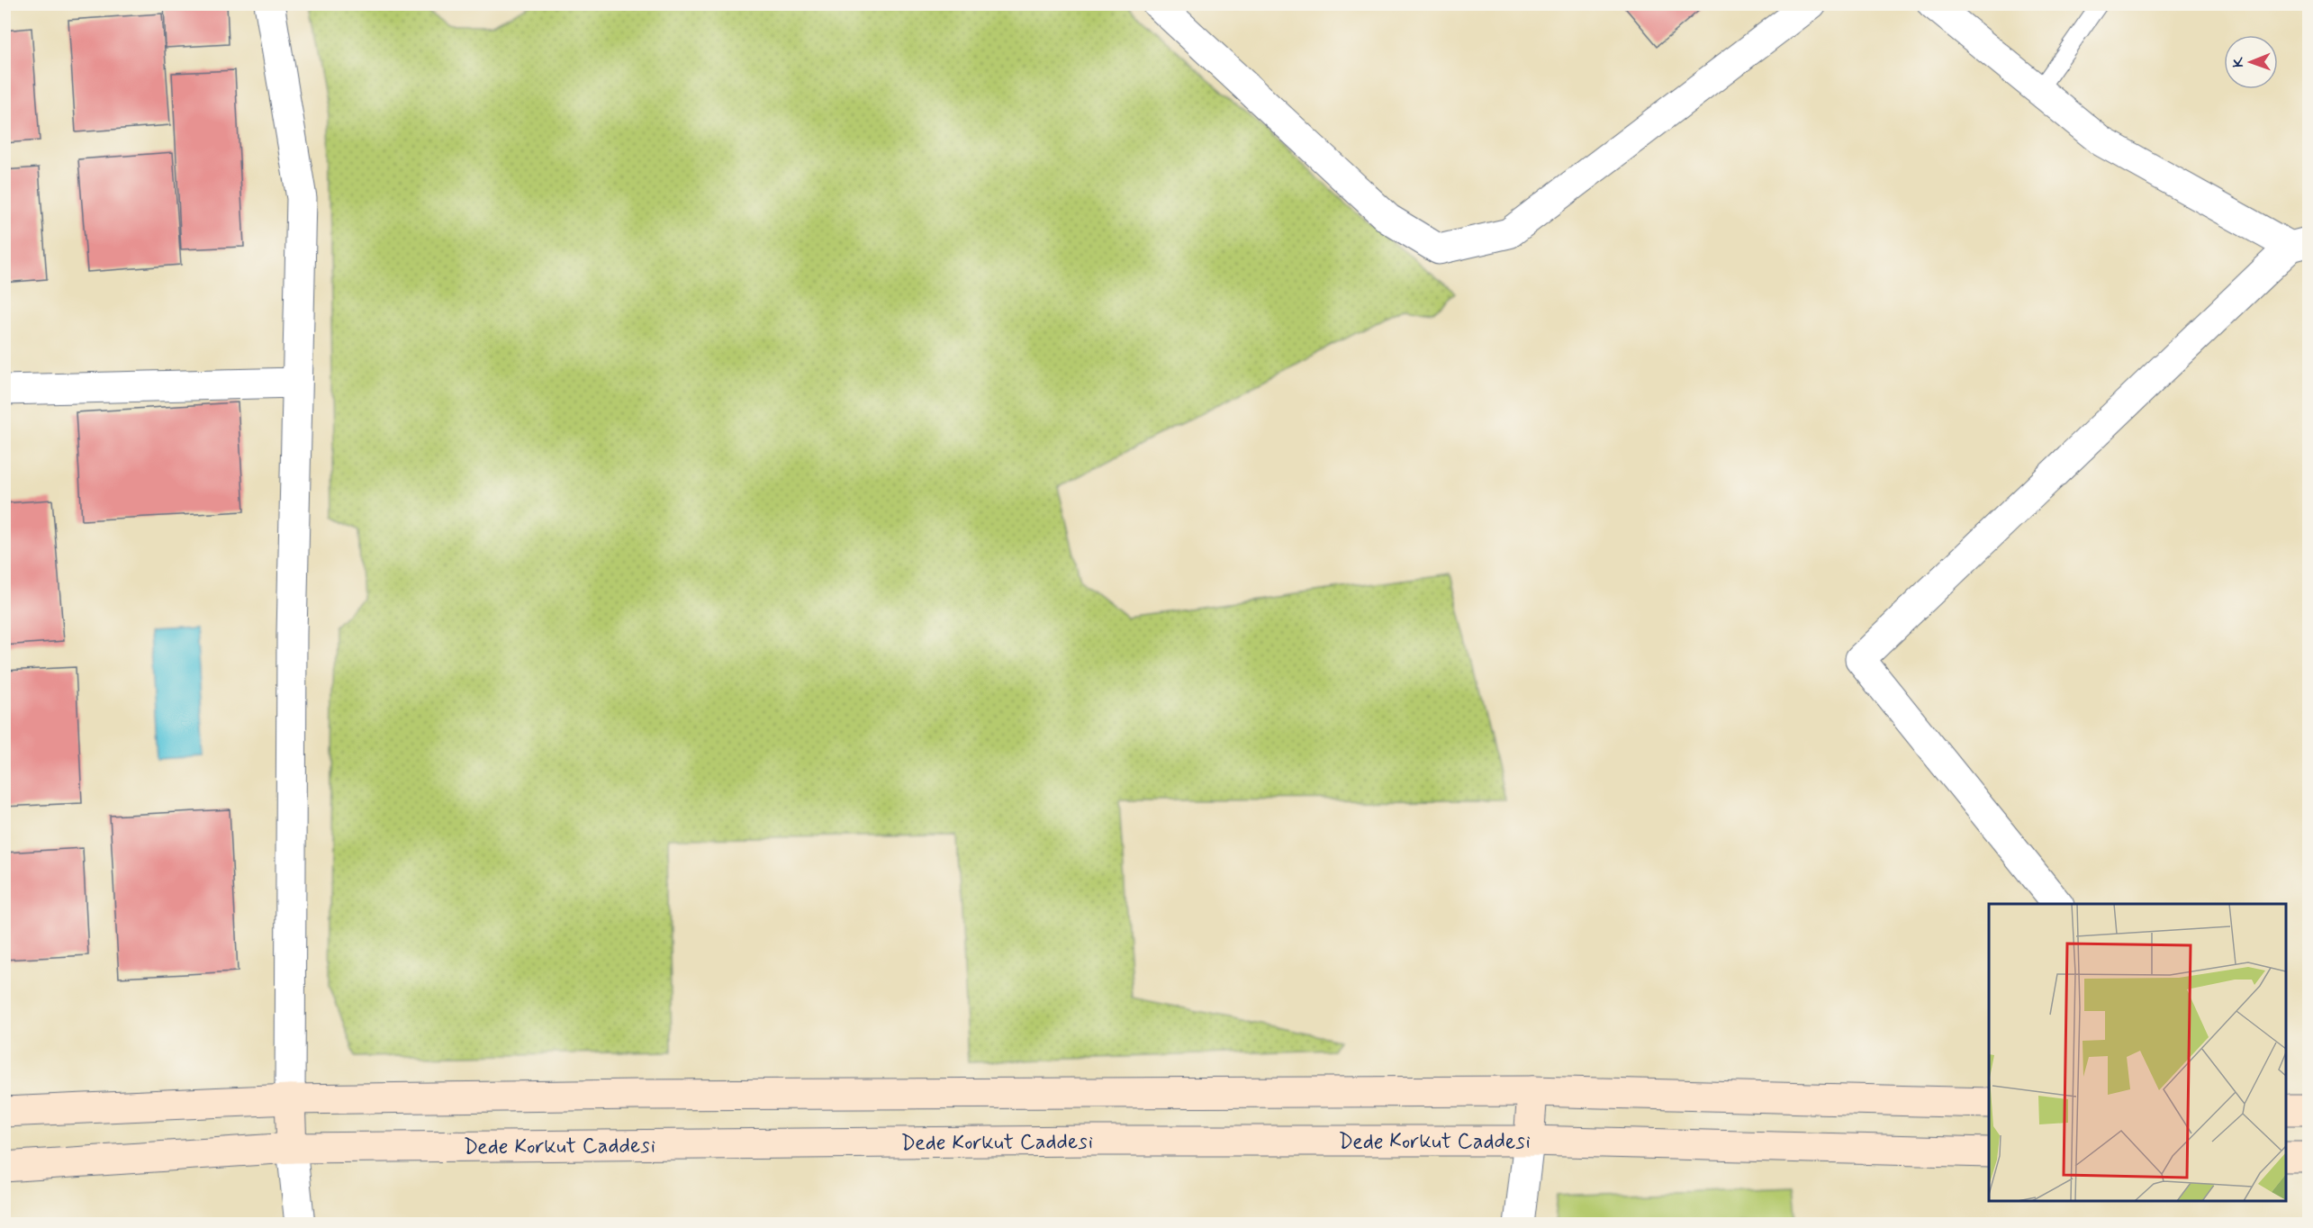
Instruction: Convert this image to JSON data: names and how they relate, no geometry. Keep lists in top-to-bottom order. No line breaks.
{"streets":{"street":["Dede Korkut Caddesi"]},"north":"left"}
